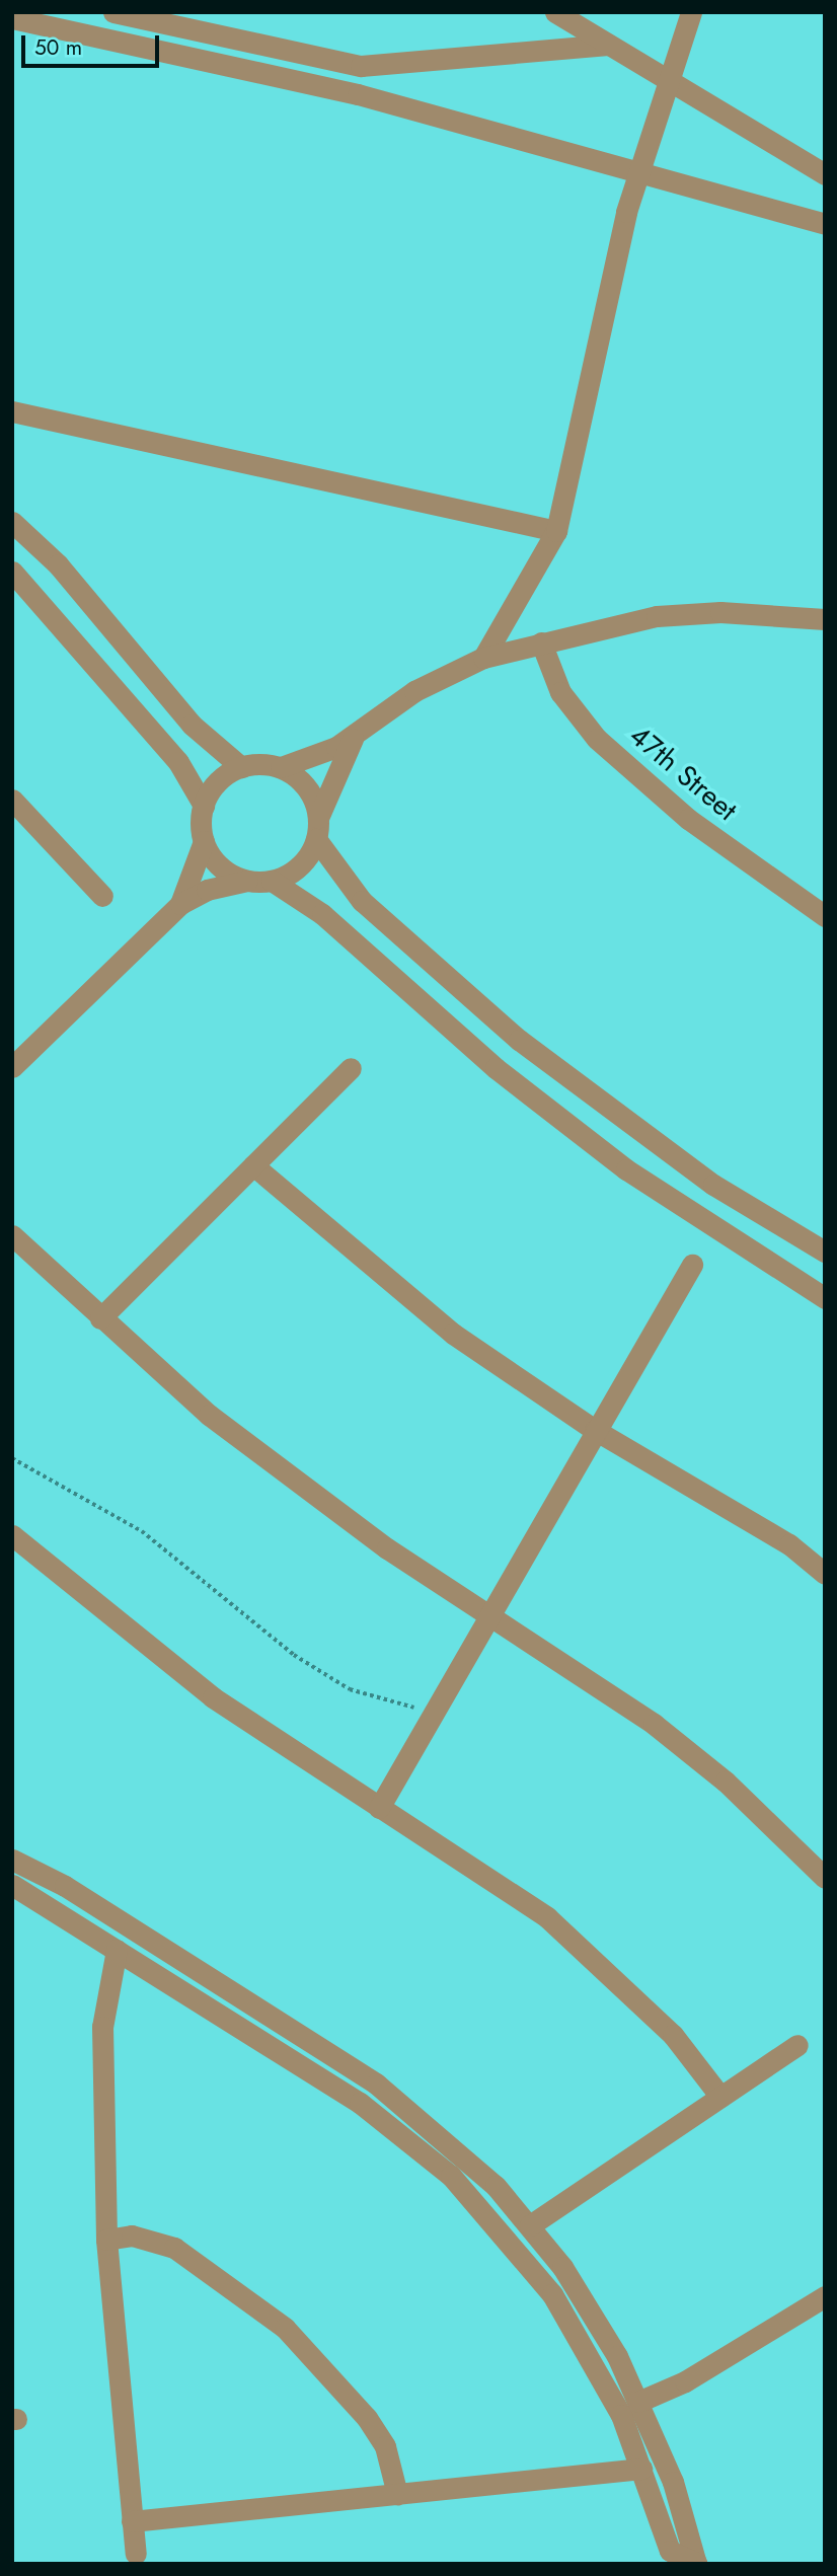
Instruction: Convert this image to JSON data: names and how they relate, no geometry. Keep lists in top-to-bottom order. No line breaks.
{"streets":{"street":["47th Street"]},"scale_bar":"50 m"}
